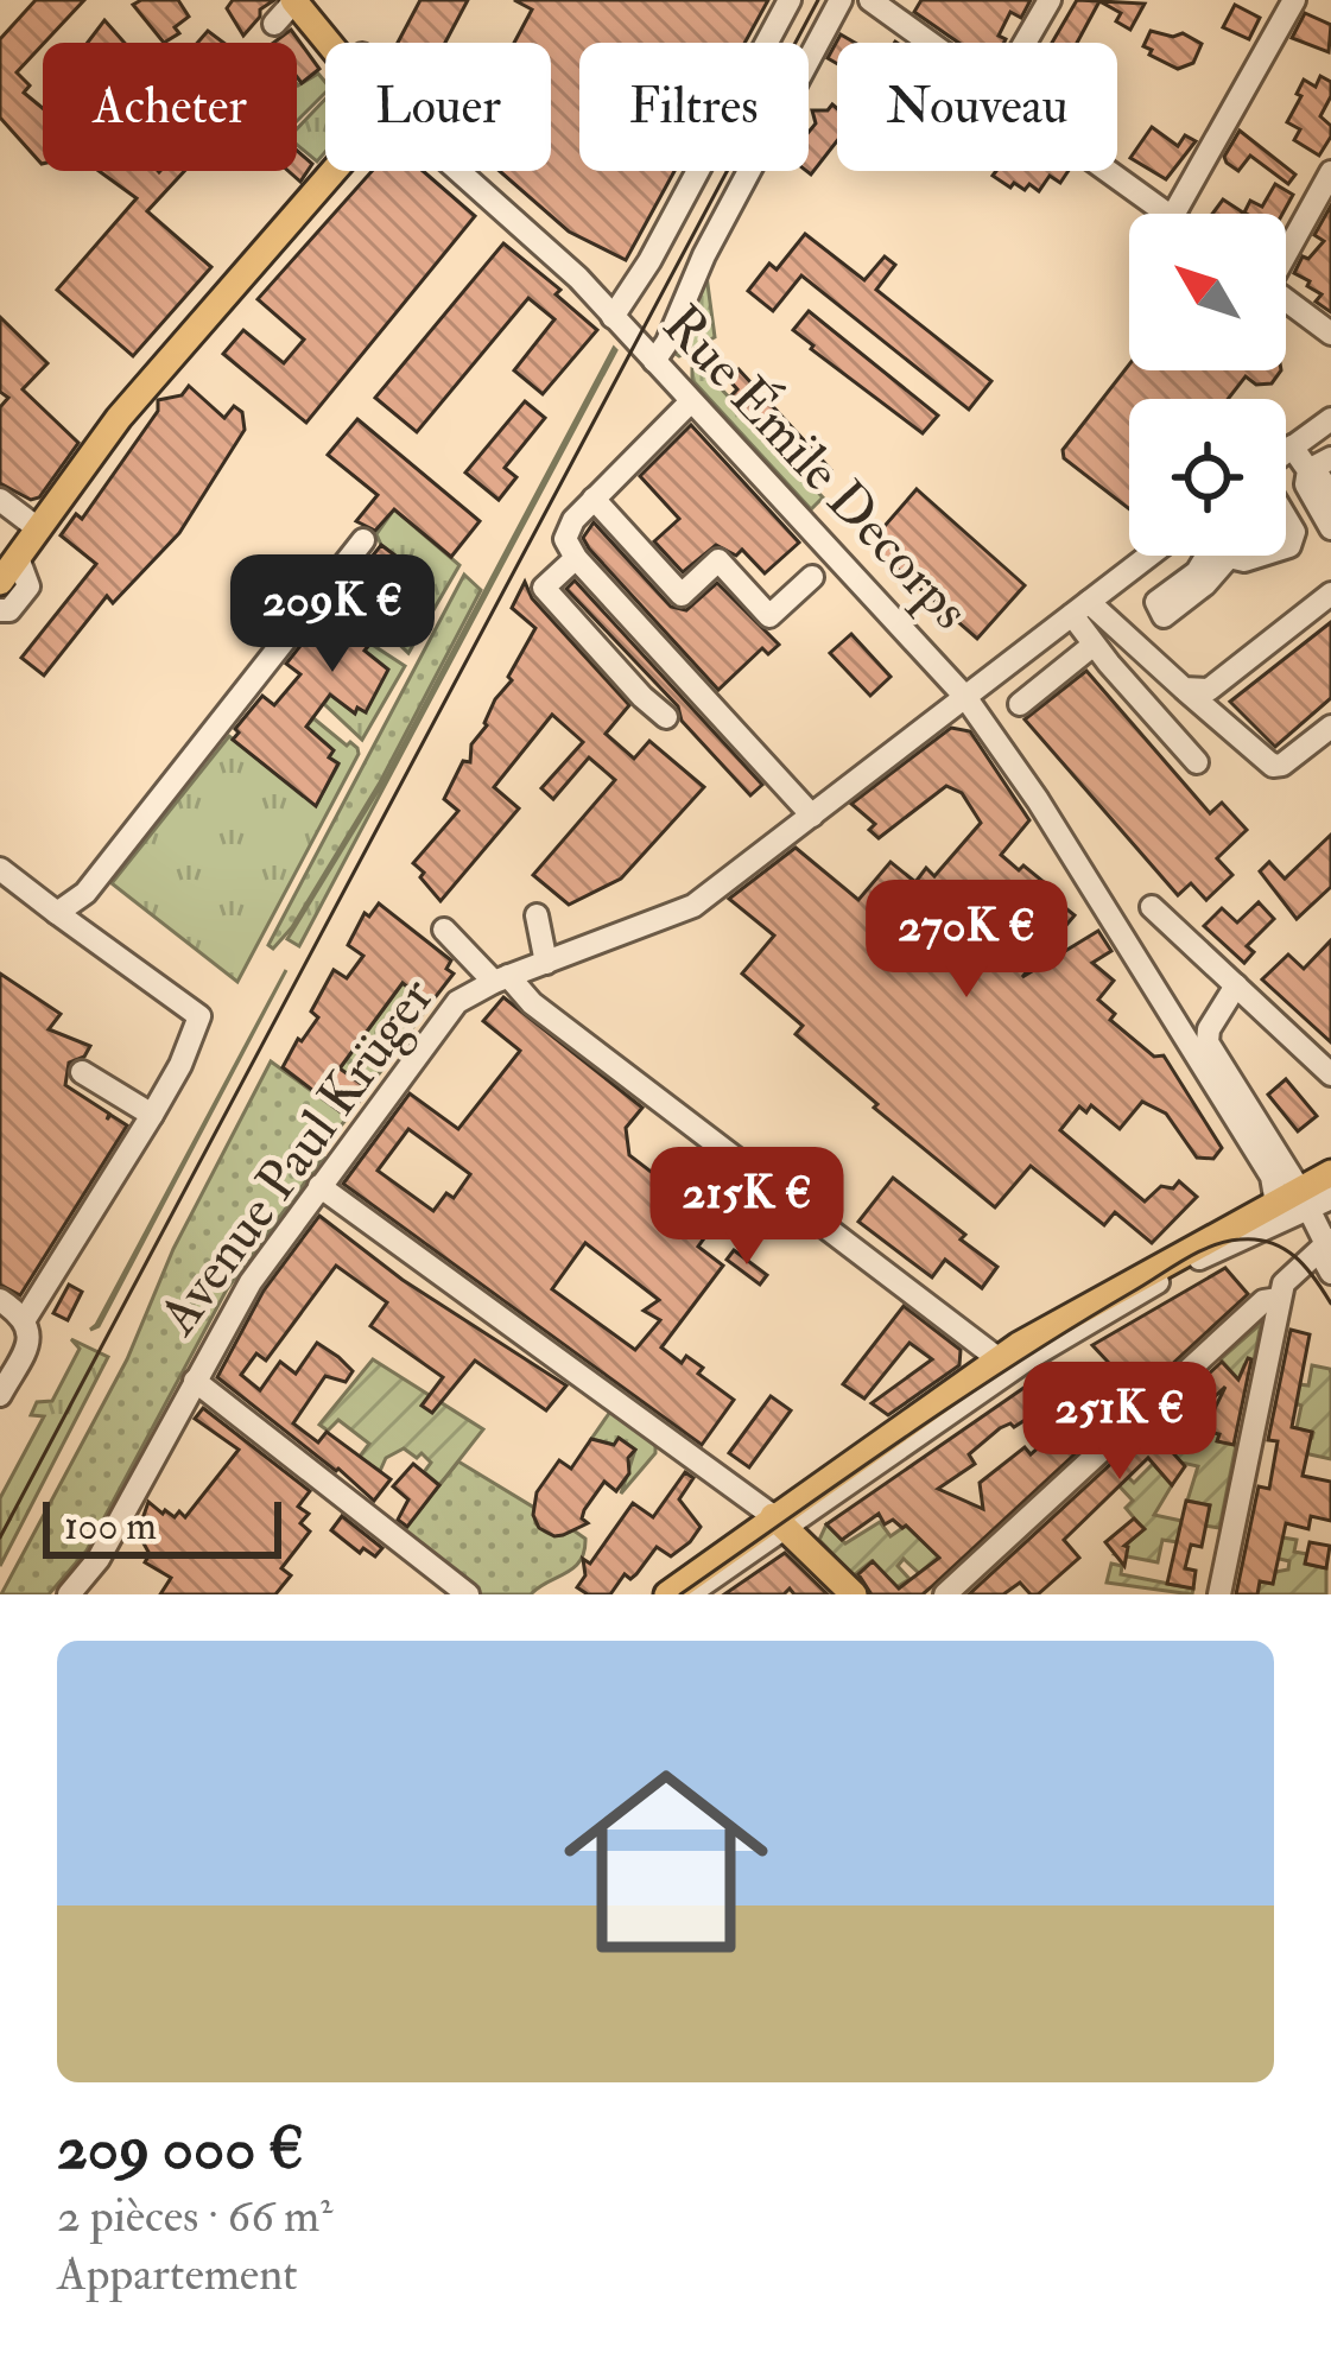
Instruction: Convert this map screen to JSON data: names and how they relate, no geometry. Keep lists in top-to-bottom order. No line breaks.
{"streets":{"main road":["Rue Émile Decorps"],"street":["Avenue Paul Krüger"]},"crossings":[["Rue Émile Decorps","Avenue Paul Krüger"]],"scale_bar":"100 m","north":"top left","page":{"chip":["Acheter","Louer","Filtres","Nouveau"],"price":["209K €","270K €","215K €","251K €"],"scale":"100 m","list":[{"name":"209 000 €","note":"2 pièces · 66 m² · Appartement"}]}}
